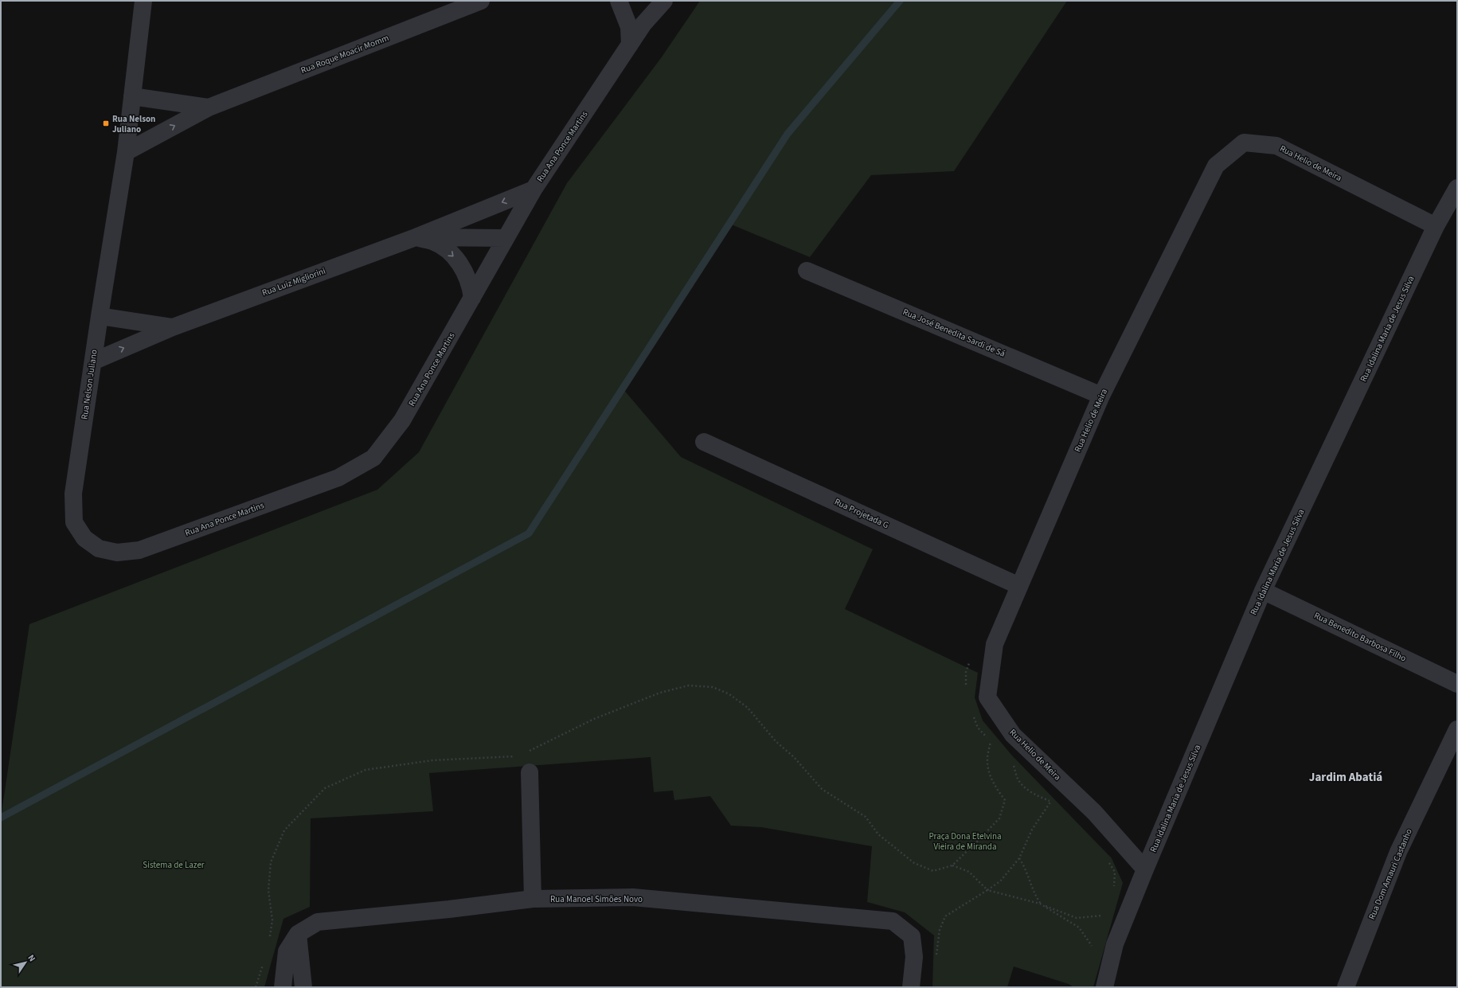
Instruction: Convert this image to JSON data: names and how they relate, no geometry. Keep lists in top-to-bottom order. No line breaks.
{"streets":{"street":["Rua Roque Moacir Momm","Rua Ana Ponce Martins","Rua Helio de Meira","Rua Luiz Migliorini","Rua Idalina Maria de Jesus Silva","Rua José Benedita Sardi de Sá","Rua Nelson Juliano","Rua Projetada G","Rua Benedito Barbosa Filho","Rua Dom Amauri Castanho","Rua Manoel Simões Novo"]},"crossings":[["Rua Roque Moacir Momm","Rua Nelson Juliano"],["Rua Ana Ponce Martins","Rua Luiz Migliorini"],["Rua Ana Ponce Martins","Rua Nelson Juliano"],["Rua Helio de Meira","Rua Idalina Maria de Jesus Silva"],["Rua Helio de Meira","Rua José Benedita Sardi de Sá"],["Rua Helio de Meira","Rua Projetada G"],["Rua Luiz Migliorini","Rua Nelson Juliano"],["Rua Idalina Maria de Jesus Silva","Rua Benedito Barbosa Filho"]],"districts":["Jardim Abatiá"],"parks":["Praça Dona Etelvina Vieira de Miranda","Sistema de Lazer"],"places":{"transit":["Rua Nelson Juliano"]},"north":"top right"}
